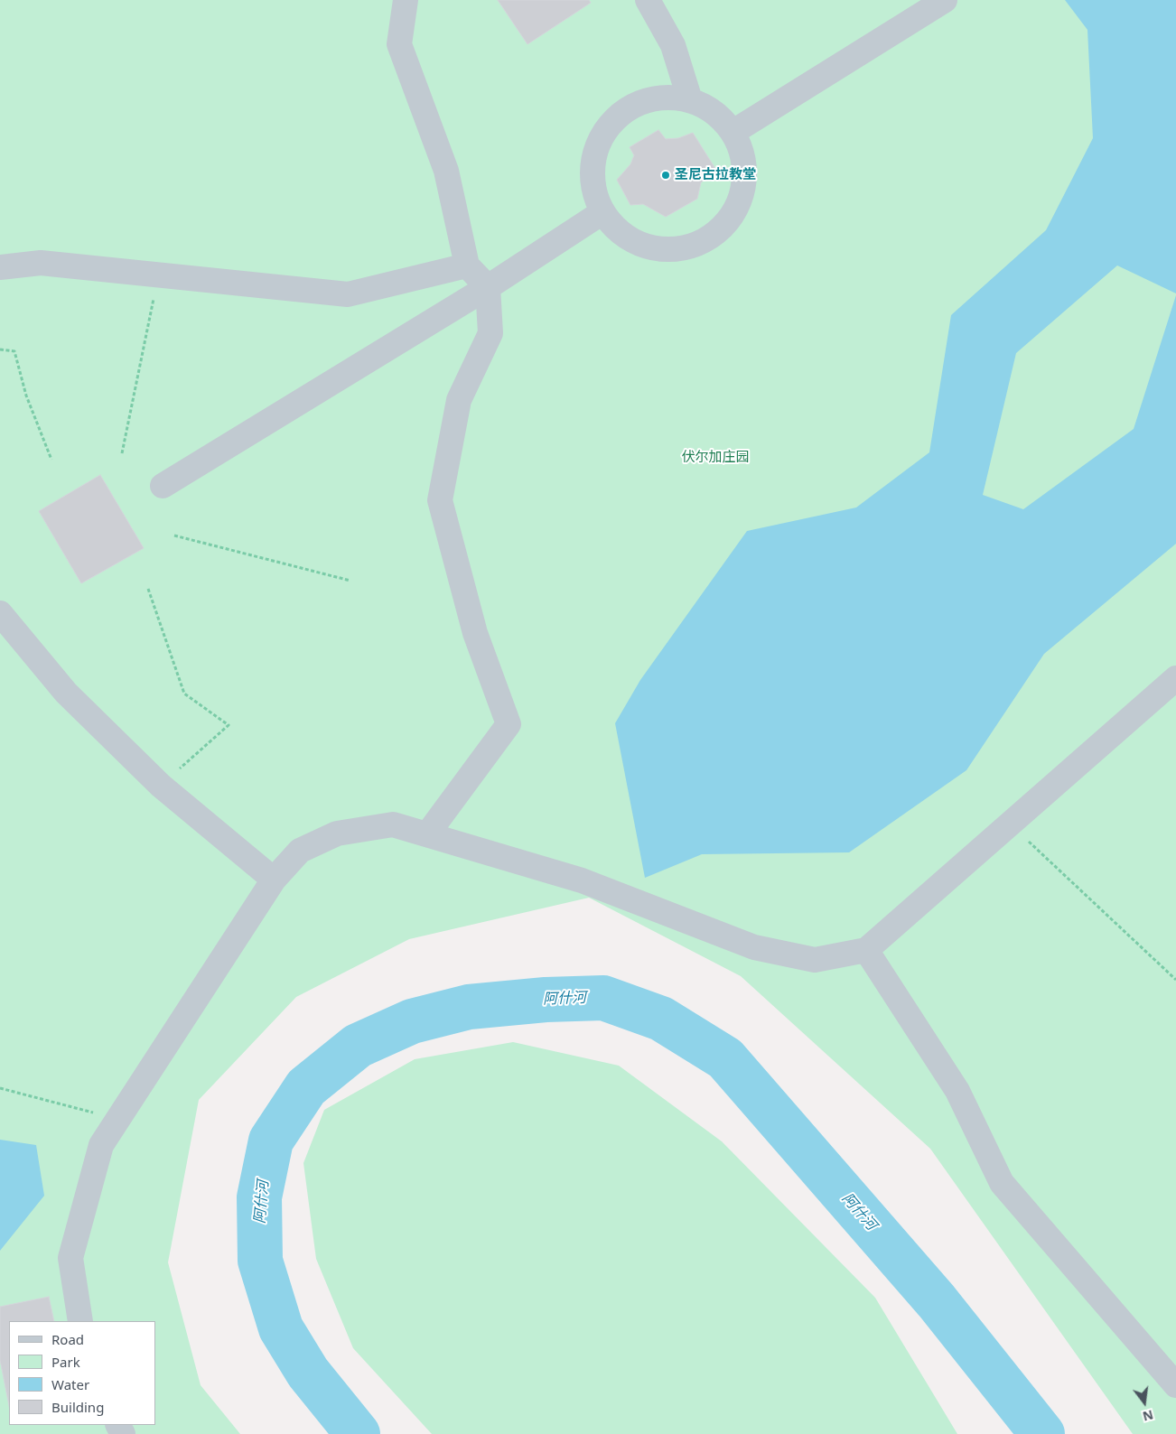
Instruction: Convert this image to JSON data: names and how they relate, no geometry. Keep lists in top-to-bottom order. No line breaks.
{"water":["阿什河"],"parks":["伏尔加庄园"],"places":["圣尼古拉教堂"],"legend":["Road","Park","Water","Building"],"north":"bottom"}
